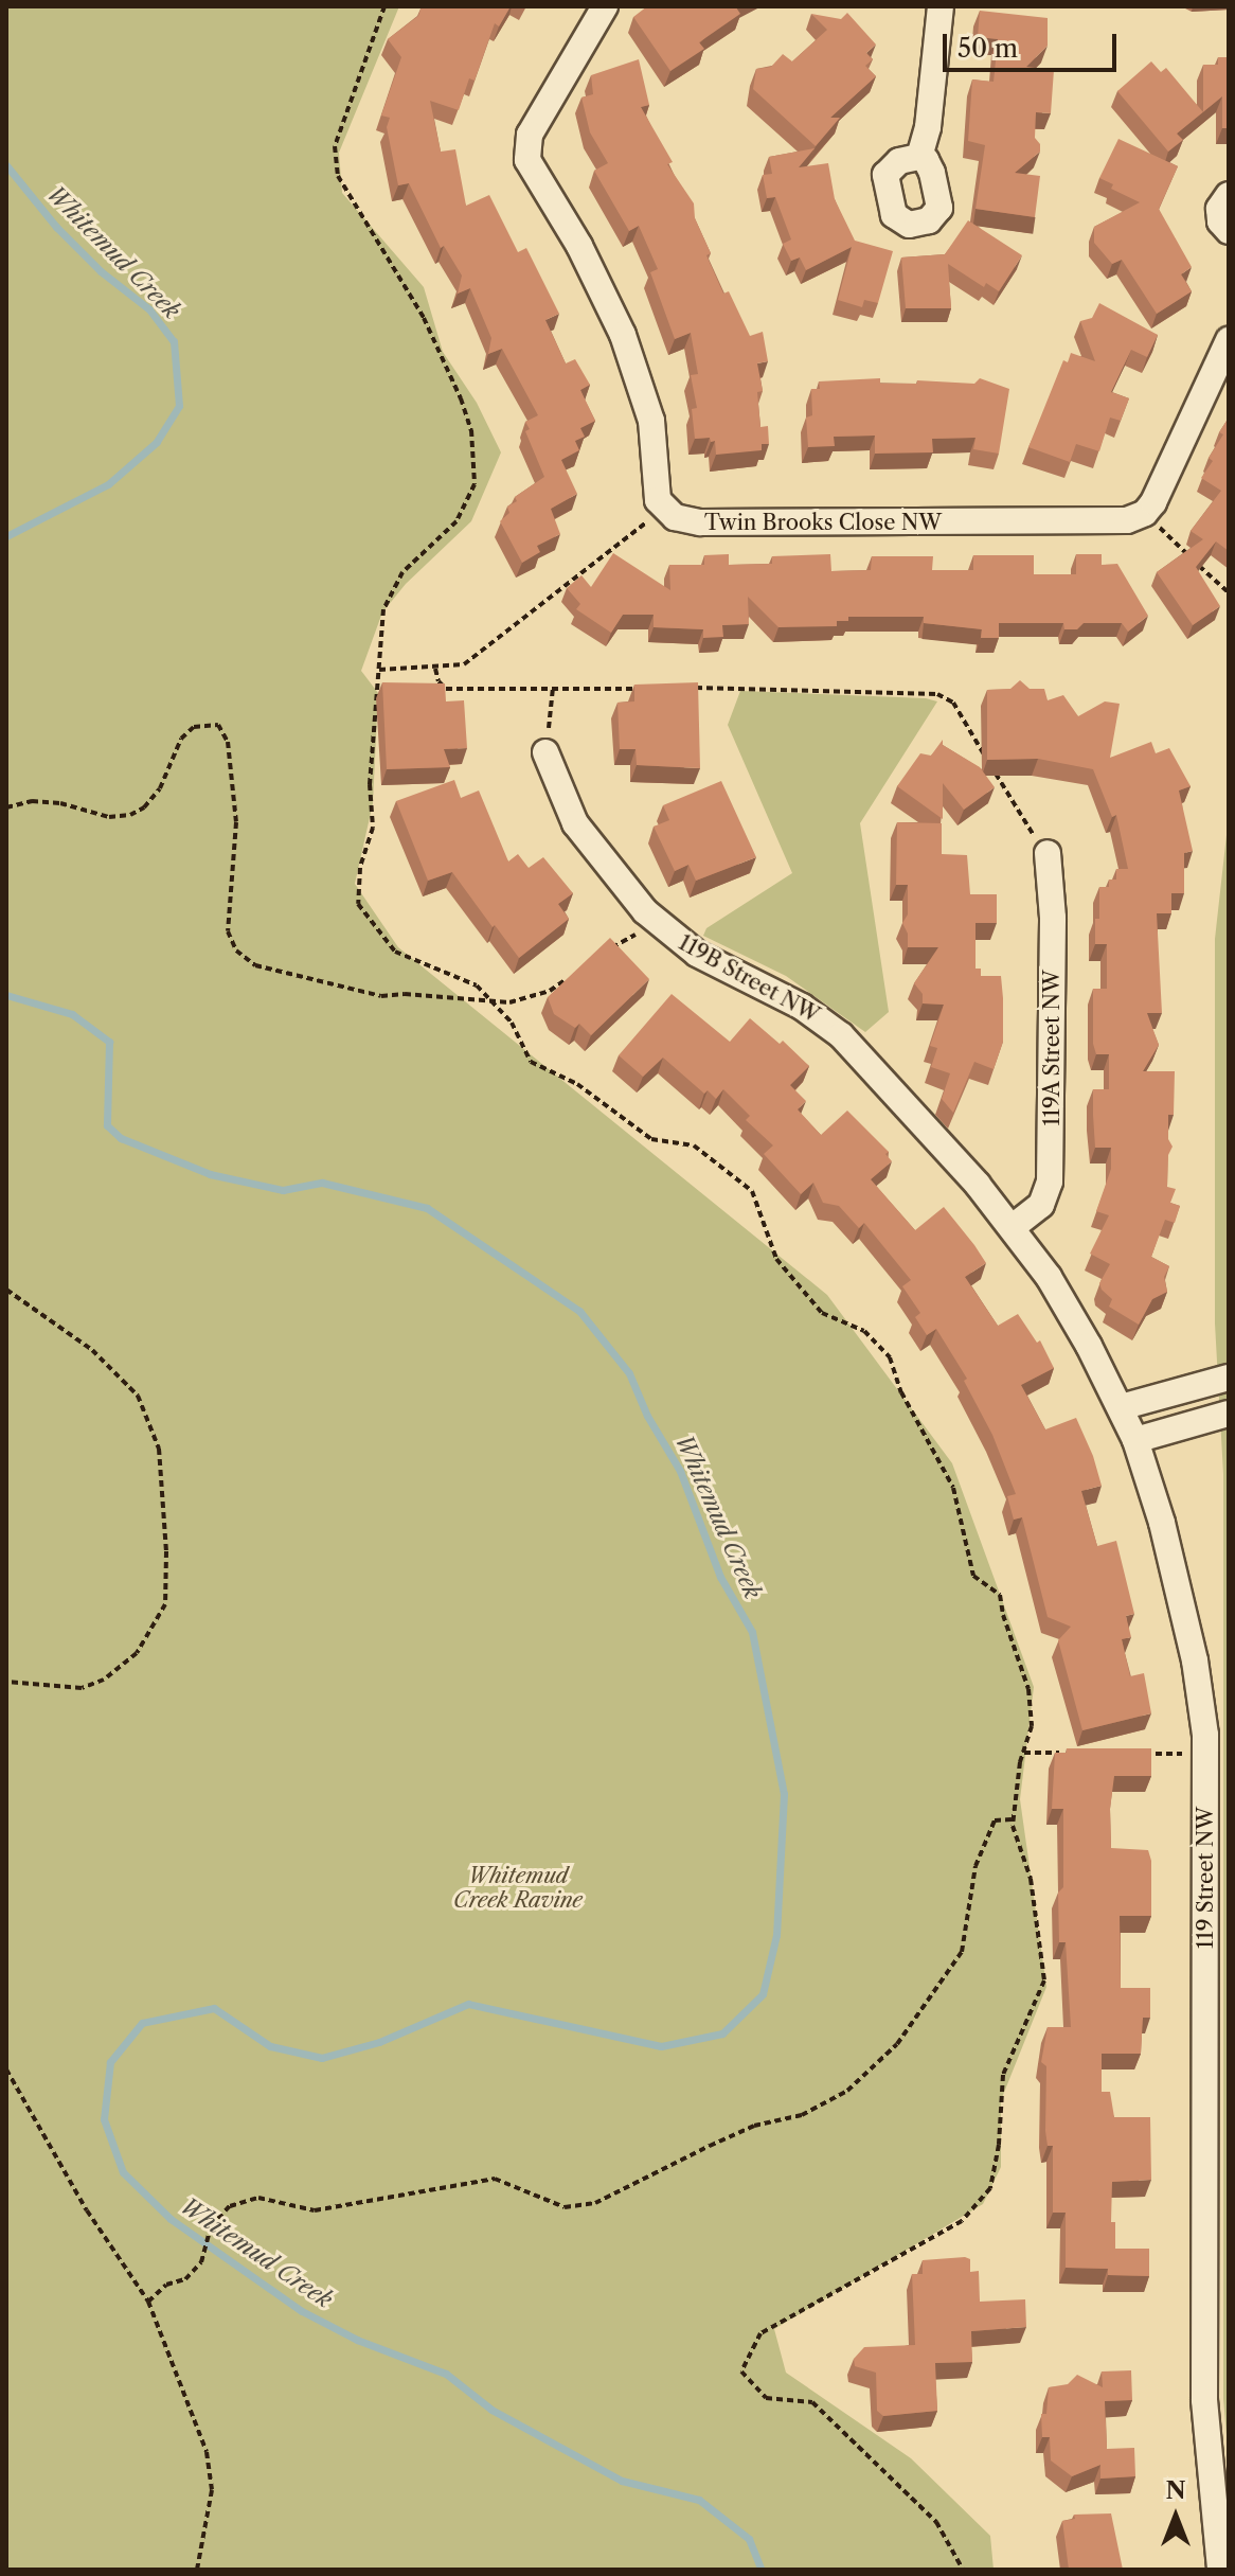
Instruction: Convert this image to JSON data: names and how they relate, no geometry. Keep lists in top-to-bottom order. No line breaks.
{"streets":{"street":["Twin Brooks Close NW","119B Street NW","119A Street NW","119 Street NW"]},"crossings":[["119B Street NW","119A Street NW"],["119B Street NW","119 Street NW"],["119A Street NW","119 Street NW"]],"water":["Whitemud Creek"],"parks":["Whitemud Creek Ravine"],"scale_bar":"50 m","north":"top"}
